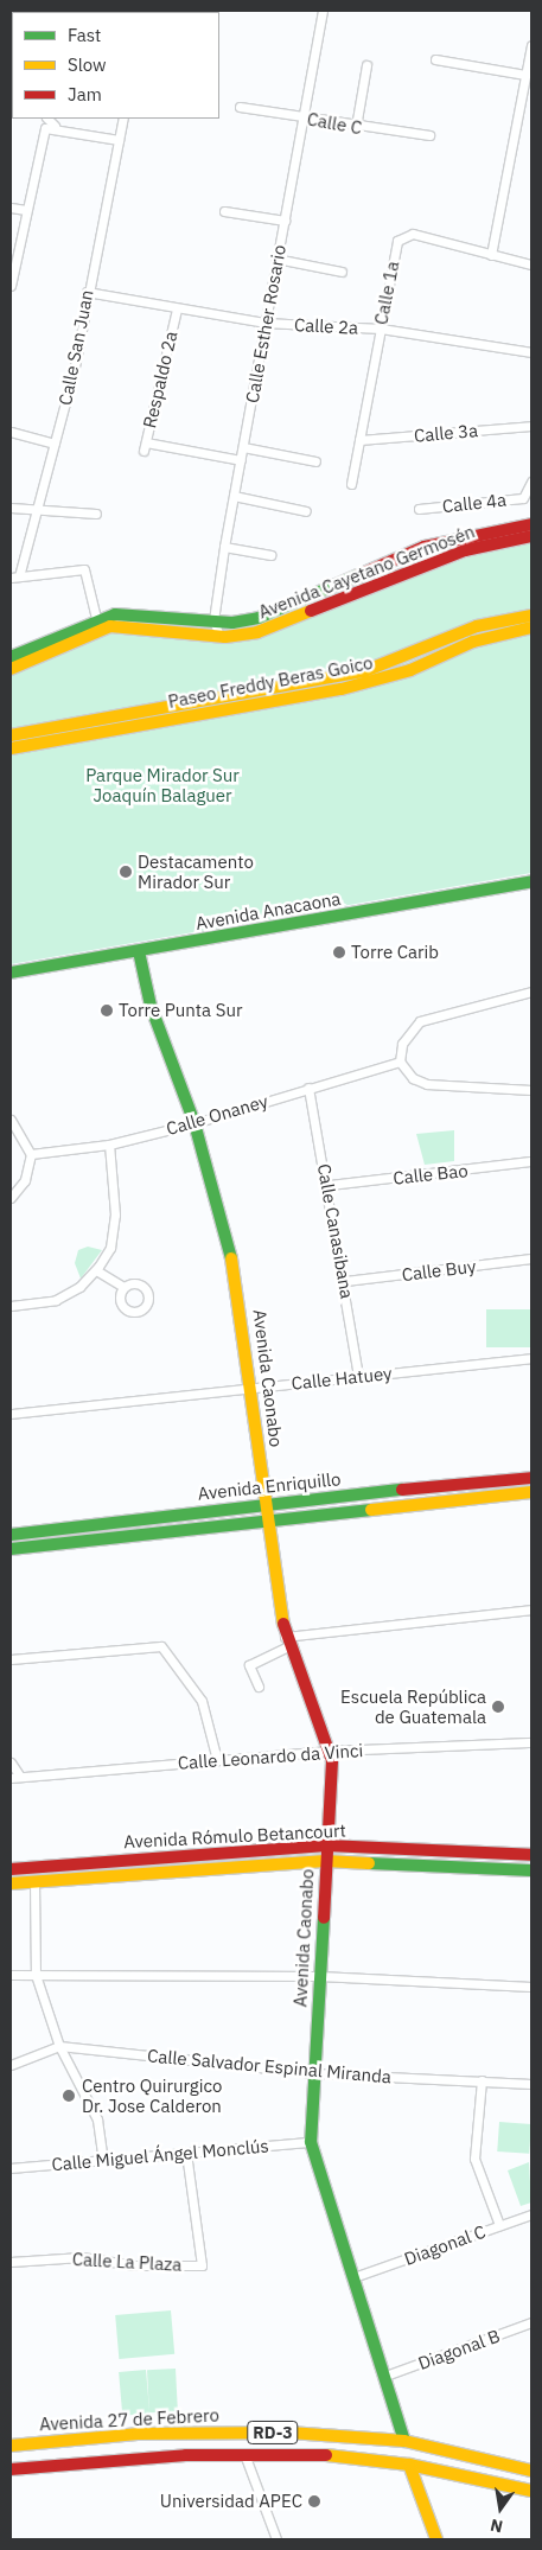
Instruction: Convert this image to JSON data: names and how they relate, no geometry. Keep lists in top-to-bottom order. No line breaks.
{"streets":{"main road":["Avenida Cayetano Germosén","Paseo Freddy Beras Goico","Avenida Anacaona","Avenida Caonabo","Avenida Enriquillo","Avenida Rómulo Betancourt","Avenida 27 de Febrero","RD-3"],"street":["Calle C","Calle 1a","Calle Esther Rosario","Calle 2a","Calle San Juan","Respaldo 2a","Calle 3a","Calle 4a","Calle Onaney","Calle Bao","Calle Canasibana","Calle Buy","Calle Hatuey","Calle Leonardo da Vinci","Calle Salvador Espinal Miranda","Calle Miguel Ángel Monclús","Diagonal C","Calle La Plaza","Diagonal B"]},"crossings":[["Calle C","Calle Esther Rosario"],["Calle 1a","Calle 2a"],["Calle 1a","Calle 3a"],["Calle Esther Rosario","Calle 2a"],["Calle Esther Rosario","Respaldo 2a"],["Calle Esther Rosario","Avenida Cayetano Germosén"],["Calle 2a","Calle San Juan"],["Calle 2a","Respaldo 2a"],["Avenida Anacaona","Avenida Caonabo"],["Calle Onaney","Calle Canasibana"],["Calle Onaney","Avenida Caonabo"],["Calle Bao","Calle Canasibana"],["Calle Canasibana","Calle Buy"],["Calle Canasibana","Calle Hatuey"],["Avenida Caonabo","Calle Hatuey"],["Avenida Caonabo","Avenida Enriquillo"],["Avenida Caonabo","Calle Leonardo da Vinci"],["Avenida Caonabo","Avenida Rómulo Betancourt"],["Avenida Caonabo","Calle Salvador Espinal Miranda"],["Avenida Caonabo","Calle Miguel Ángel Monclús"],["Avenida Caonabo","Diagonal C"],["Avenida Caonabo","Diagonal B"],["Avenida Caonabo","Avenida 27 de Febrero"],["Calle Miguel Ángel Monclús","Calle La Plaza"]],"parks":["Parque Mirador Sur Joaquín Balaguer"],"places":["Destacamento Mirador Sur","Torre Carib","Torre Punta Sur","Escuela República de Guatemala","Centro Quirurgico Dr. Jose Calderon","Universidad APEC"],"legend":["Fast","Slow","Jam"],"north":"bottom"}
